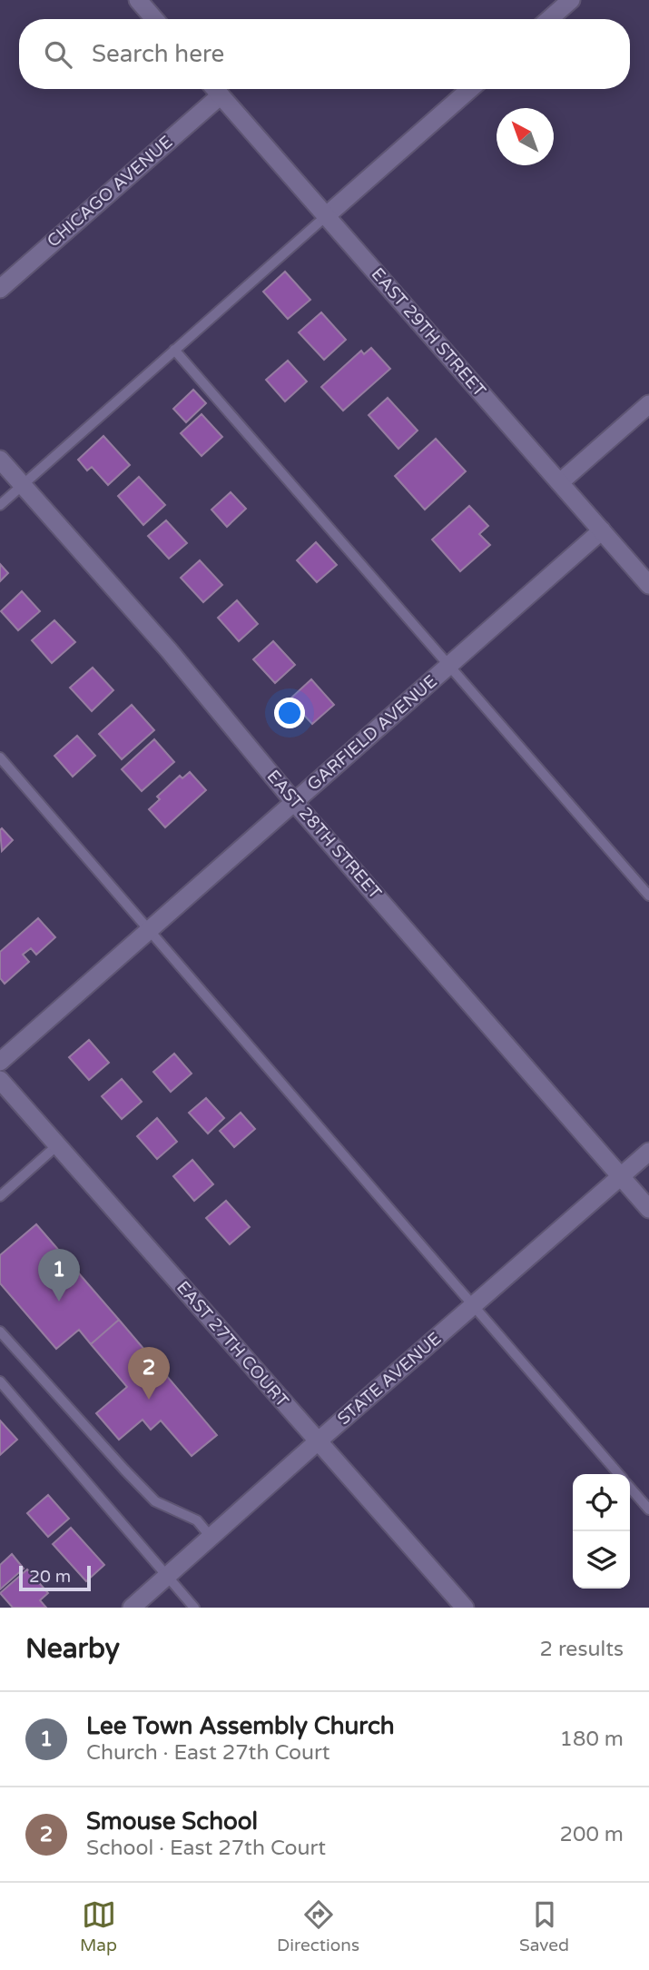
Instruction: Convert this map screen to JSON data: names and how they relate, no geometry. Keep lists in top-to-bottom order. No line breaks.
{"streets":{"street":["CHICAGO AVENUE","EAST 29TH STREET","GARFIELD AVENUE","EAST 28TH STREET","EAST 27TH COURT","STATE AVENUE"]},"crossings":[["CHICAGO AVENUE","EAST 29TH STREET"],["EAST 29TH STREET","GARFIELD AVENUE"],["GARFIELD AVENUE","EAST 28TH STREET"],["EAST 28TH STREET","STATE AVENUE"],["EAST 27TH COURT","STATE AVENUE"]],"scale_bar":"20 m","north":"top left","page":{"search":"Search here","pins":["1","2"],"scale":"20 m","heading":["Nearby","2 results"],"list":[{"mark":"1","name":"Lee Town Assembly Church","note":"Church · East 27th Court","value":"180 m"},{"mark":"2","name":"Smouse School","note":"School · East 27th Court","value":"200 m"}],"nav":["Map","Directions","Saved"]}}
